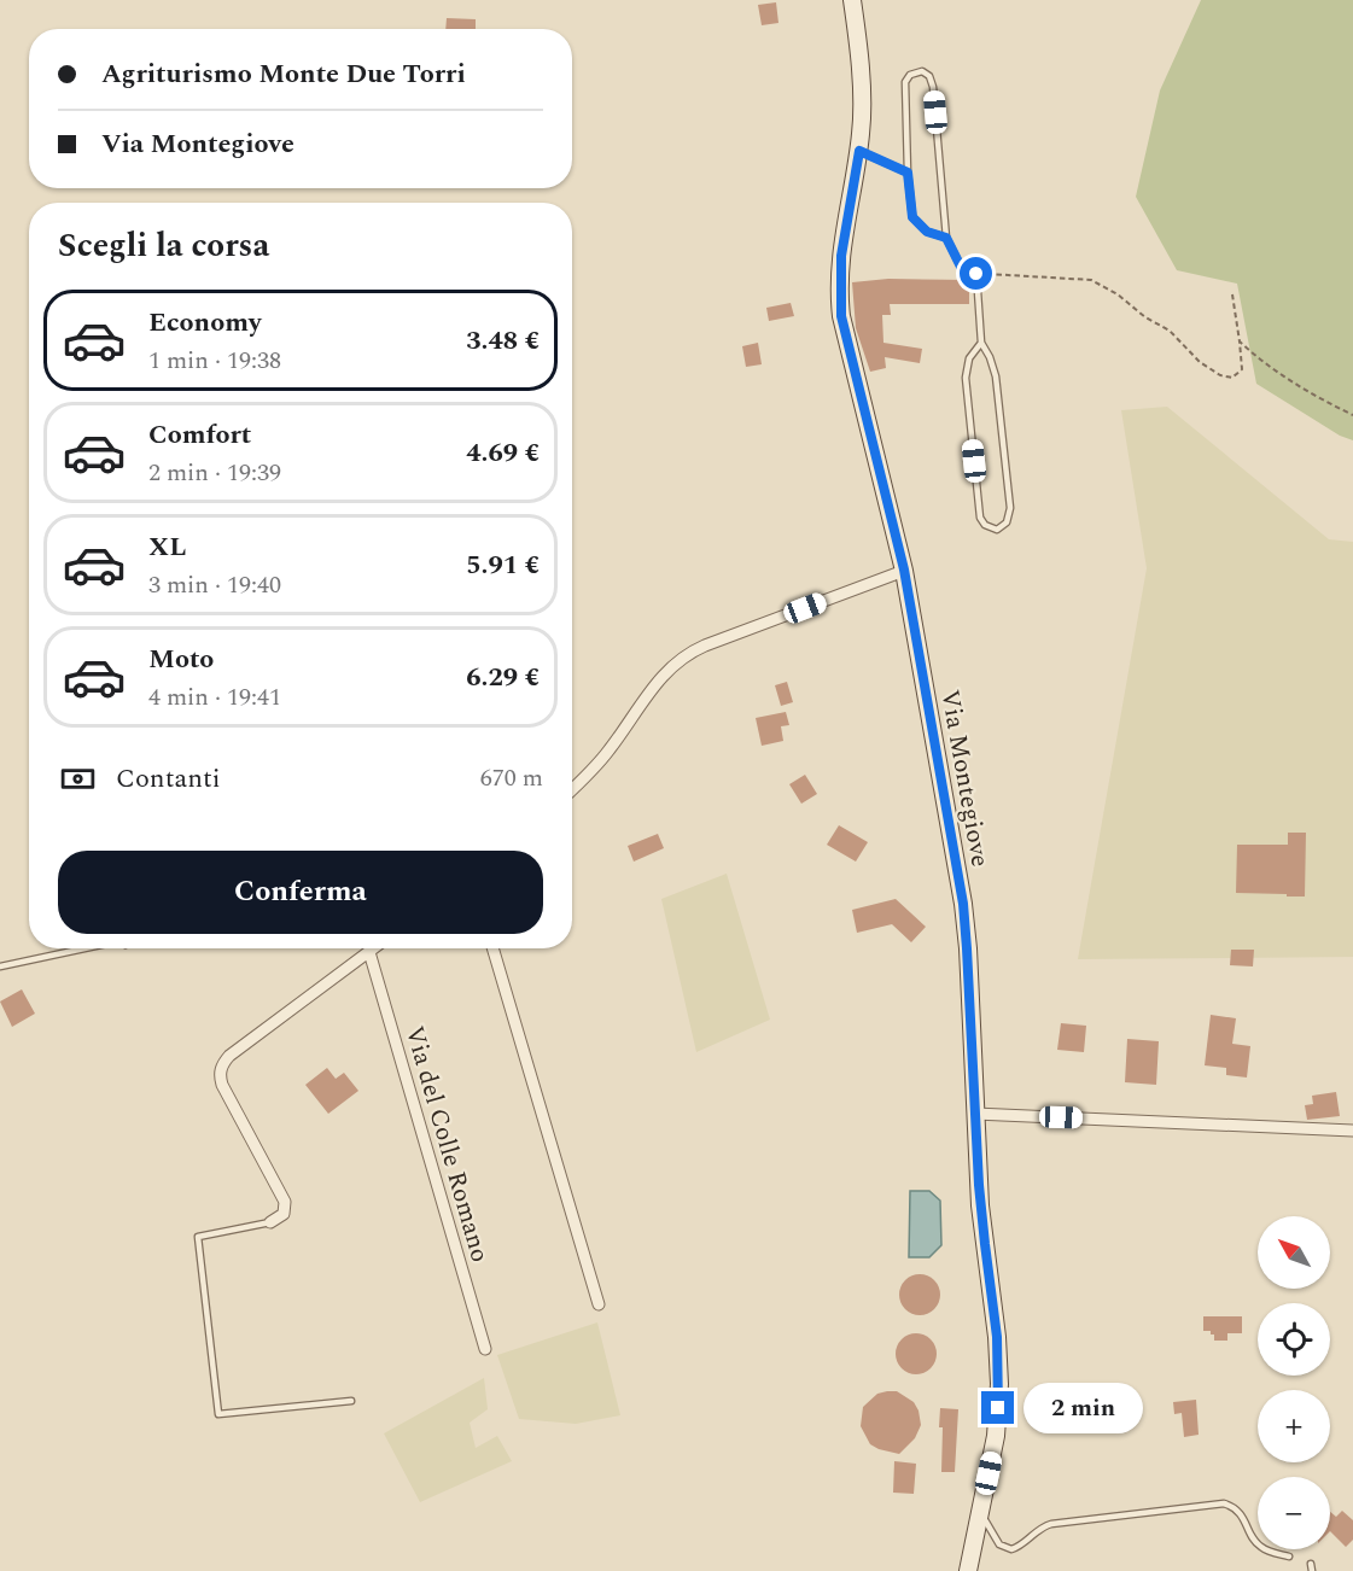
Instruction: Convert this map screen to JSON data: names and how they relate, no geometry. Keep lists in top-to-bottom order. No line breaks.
{"streets":{"street":["Via Montegiove","Via del Colle Romano"]},"north":"top left","page":{"banner":["Agriturismo Monte Due Torri","Via Montegiove"],"heading":"Scegli la corsa","list":[{"name":"Economy","note":"1 min · 19:38","value":"3.48 €"},{"name":"Comfort","note":"2 min · 19:39","value":"4.69 €"},{"name":"XL","note":"3 min · 19:40","value":"5.91 €"},{"name":"Moto","note":"4 min · 19:41","value":"6.29 €"}],"pay":["Contanti","670 m"],"buttons":"Conferma","map_buttons":["+","−"],"bubble":"2 min"}}
